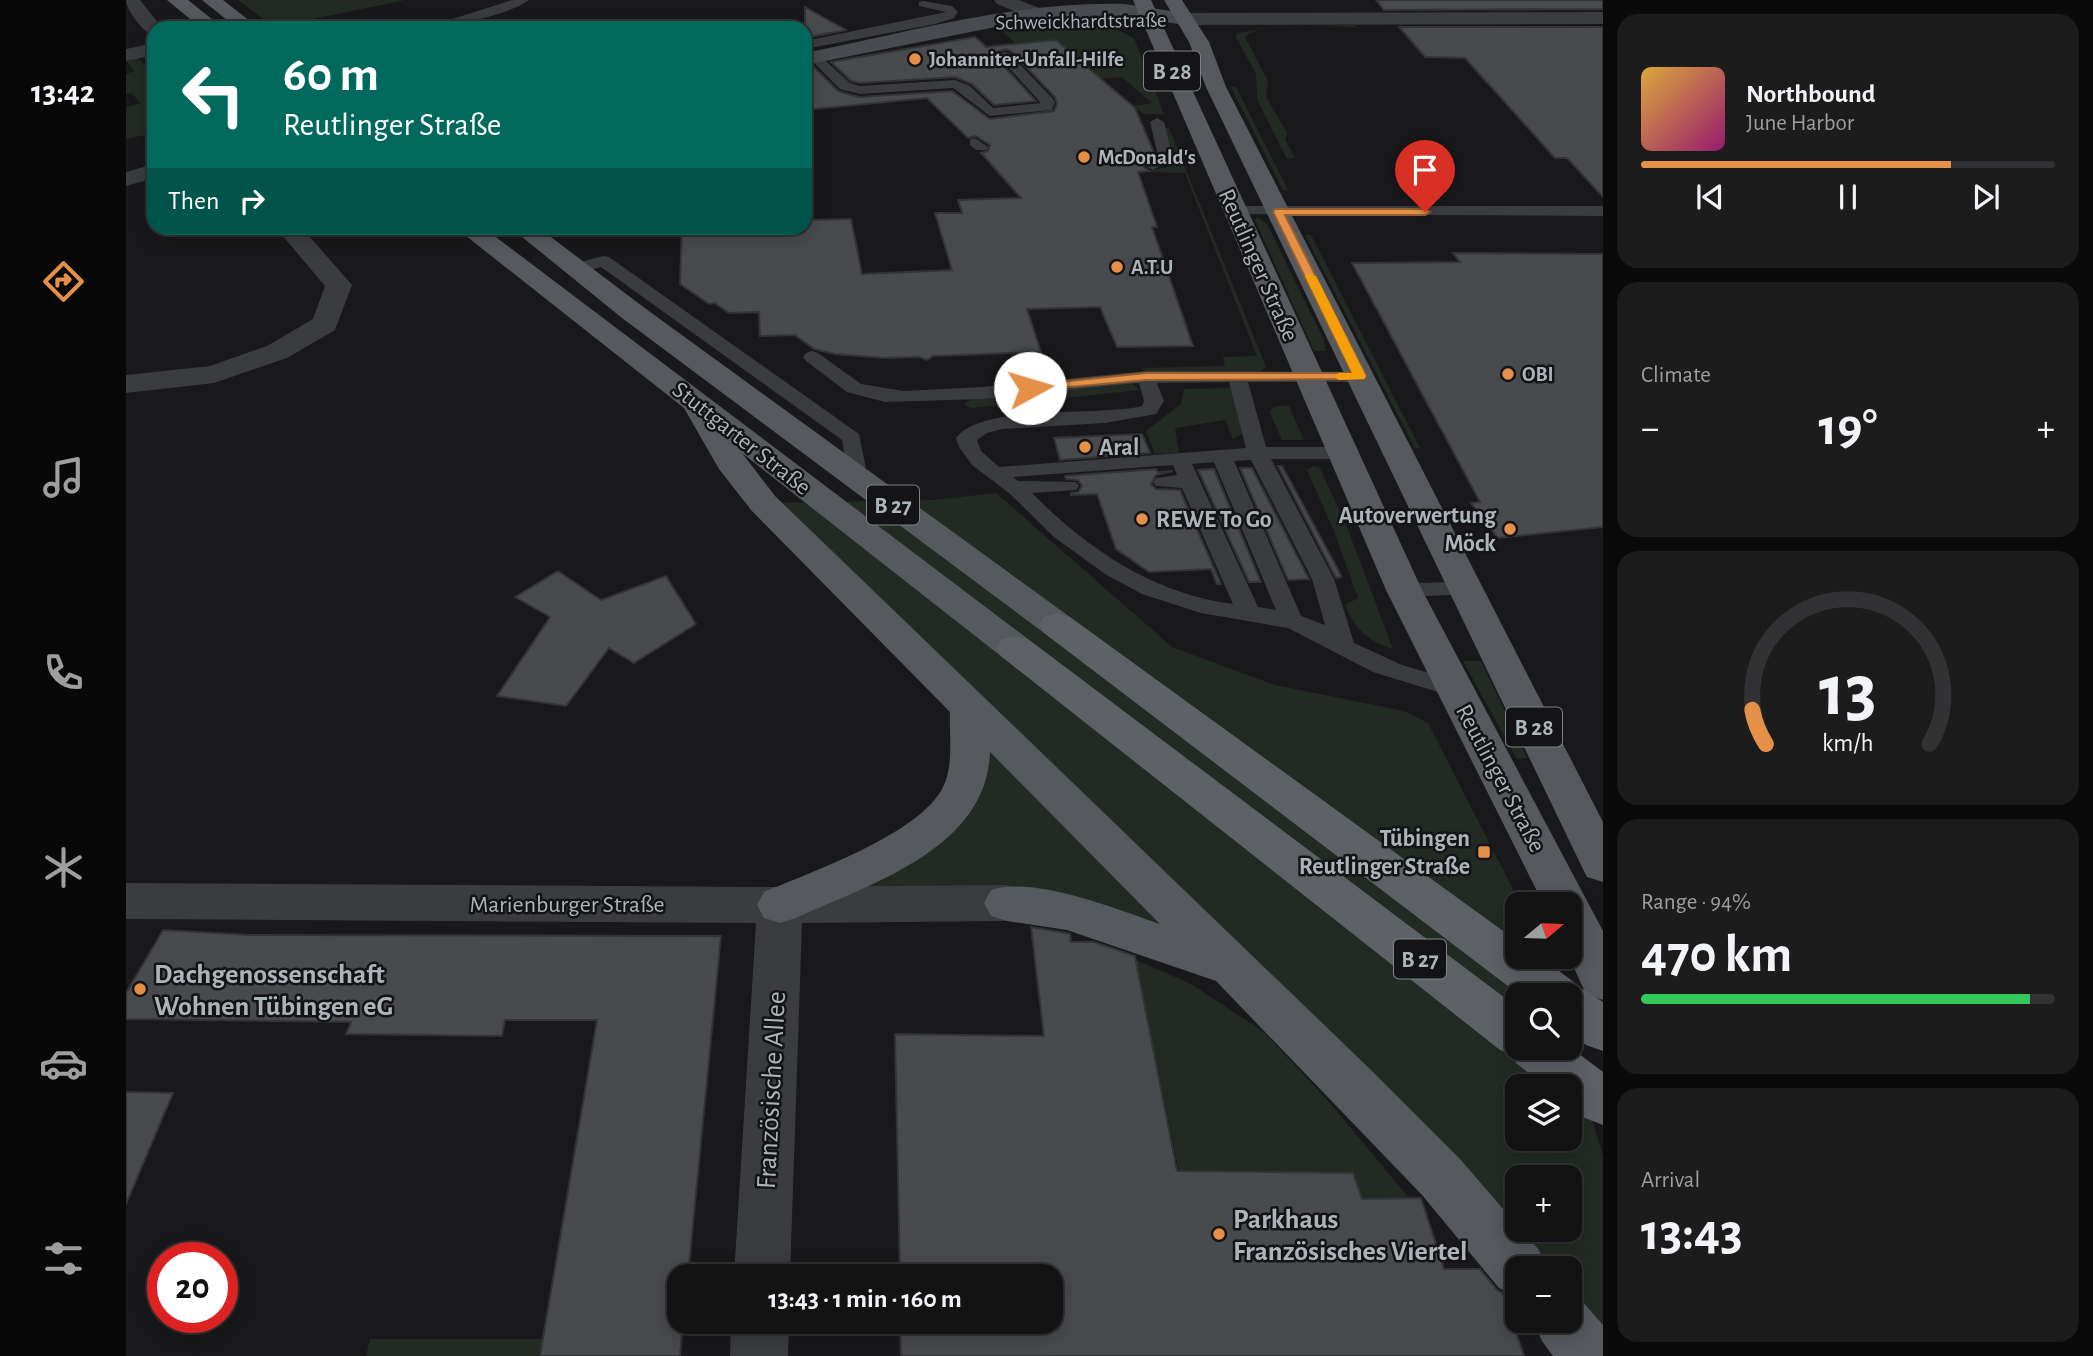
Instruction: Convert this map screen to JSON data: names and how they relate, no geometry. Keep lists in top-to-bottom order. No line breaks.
{"streets":{"highway":["B 27"],"main road":["Schweickhardtstraße","B 28","Reutlinger Straße","Stuttgarter Straße"],"street":["Marienburger Straße","Französische Allee"]},"crossings":[["Schweickhardtstraße","Reutlinger Straße"],["Stuttgarter Straße","B 27"],["Marienburger Straße","Französische Allee"]],"places":{"other":["Johanniter-Unfall-Hilfe","McDonald's","A.T.U","OBI","Aral","REWE To Go","Autoverwertung Möck","Dachgenossenschaft Wohnen Tübingen eG","Parkhaus Französisches Viertel"],"transit":["Tübingen Reutlinger Straße"]},"north":"right","page":{"tabs":"13:42","turn":["60 m","Reutlinger Straße"],"song":["Northbound","June Harbor"],"then":"Then","tile":["Climate",["Range · 94%","470 km"],["Arrival","13:43"]],"heat":["−","19°","+"],"map_buttons":["+","−"],"limit":"20","trip":"13:43 · 1 min · 160 m","gauge":["13","km/h"]}}
